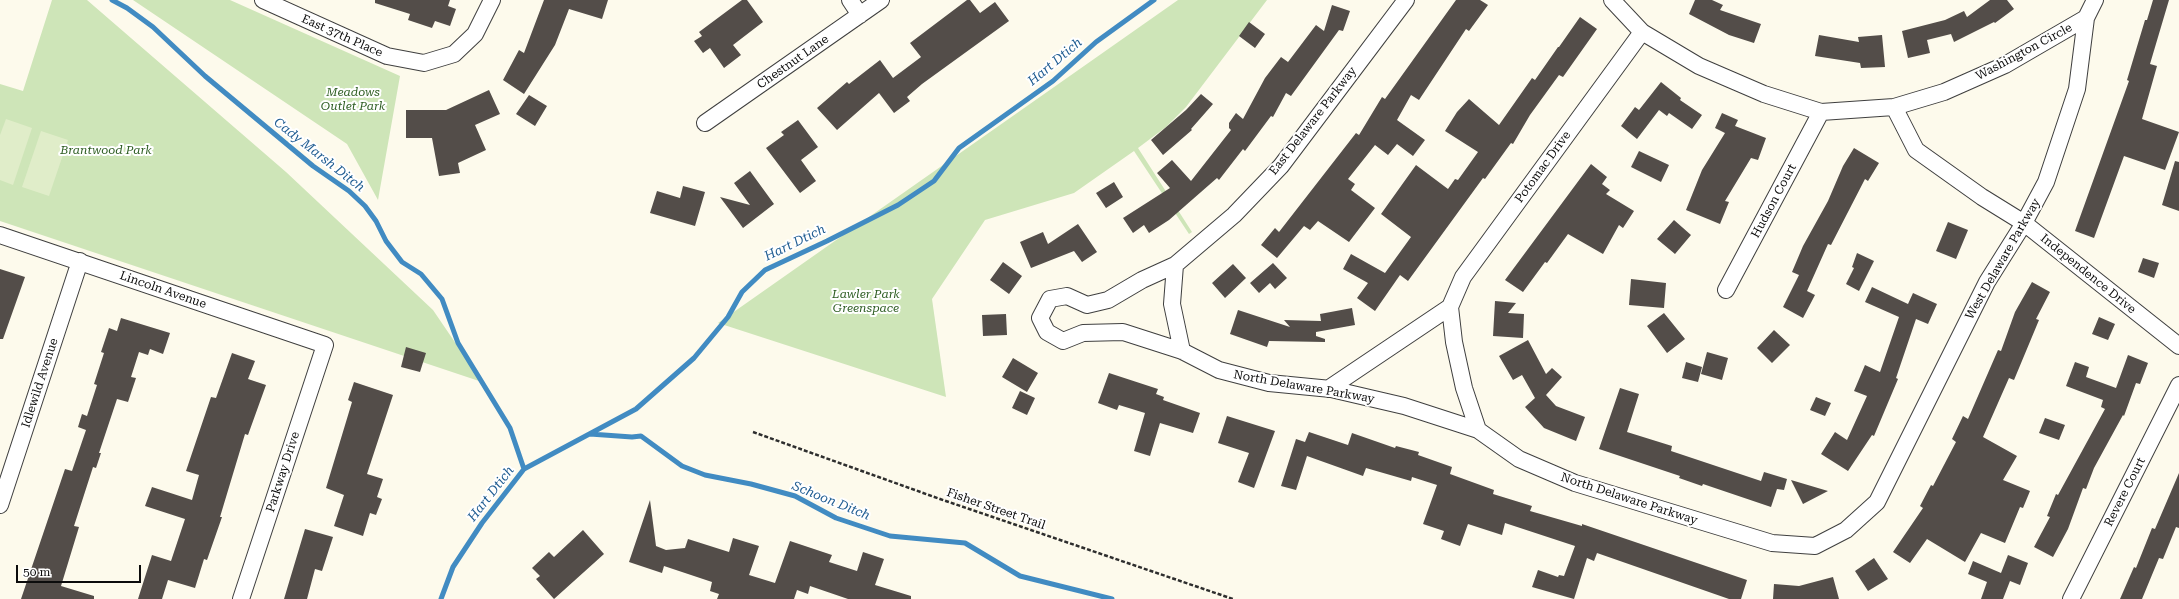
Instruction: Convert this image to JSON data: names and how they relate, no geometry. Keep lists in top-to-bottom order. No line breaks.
{"streets":{"street":["East 37th Place","Washington Circle","Chestnut Lane","East Delaware Parkway","Potomac Drive","Hudson Court","West Delaware Parkway","Independence Drive","Lincoln Avenue","Idlewild Avenue","North Delaware Parkway","Parkway Drive","Revere Court"],"path":["Fisher Street Trail"]},"crossings":[["Washington Circle","Potomac Drive"],["Washington Circle","Hudson Court"],["Washington Circle","West Delaware Parkway"],["Washington Circle","Independence Drive"],["East Delaware Parkway","North Delaware Parkway"],["Potomac Drive","North Delaware Parkway"],["West Delaware Parkway","Independence Drive"],["West Delaware Parkway","North Delaware Parkway"],["Lincoln Avenue","Idlewild Avenue"],["Lincoln Avenue","Parkway Drive"]],"water":["Hart Dtich","Cady Marsh Ditch","Schoon Ditch"],"parks":["Meadows Outlet Park","Brantwood Park","Lawler Park Greenspace"],"scale_bar":"50 m"}
